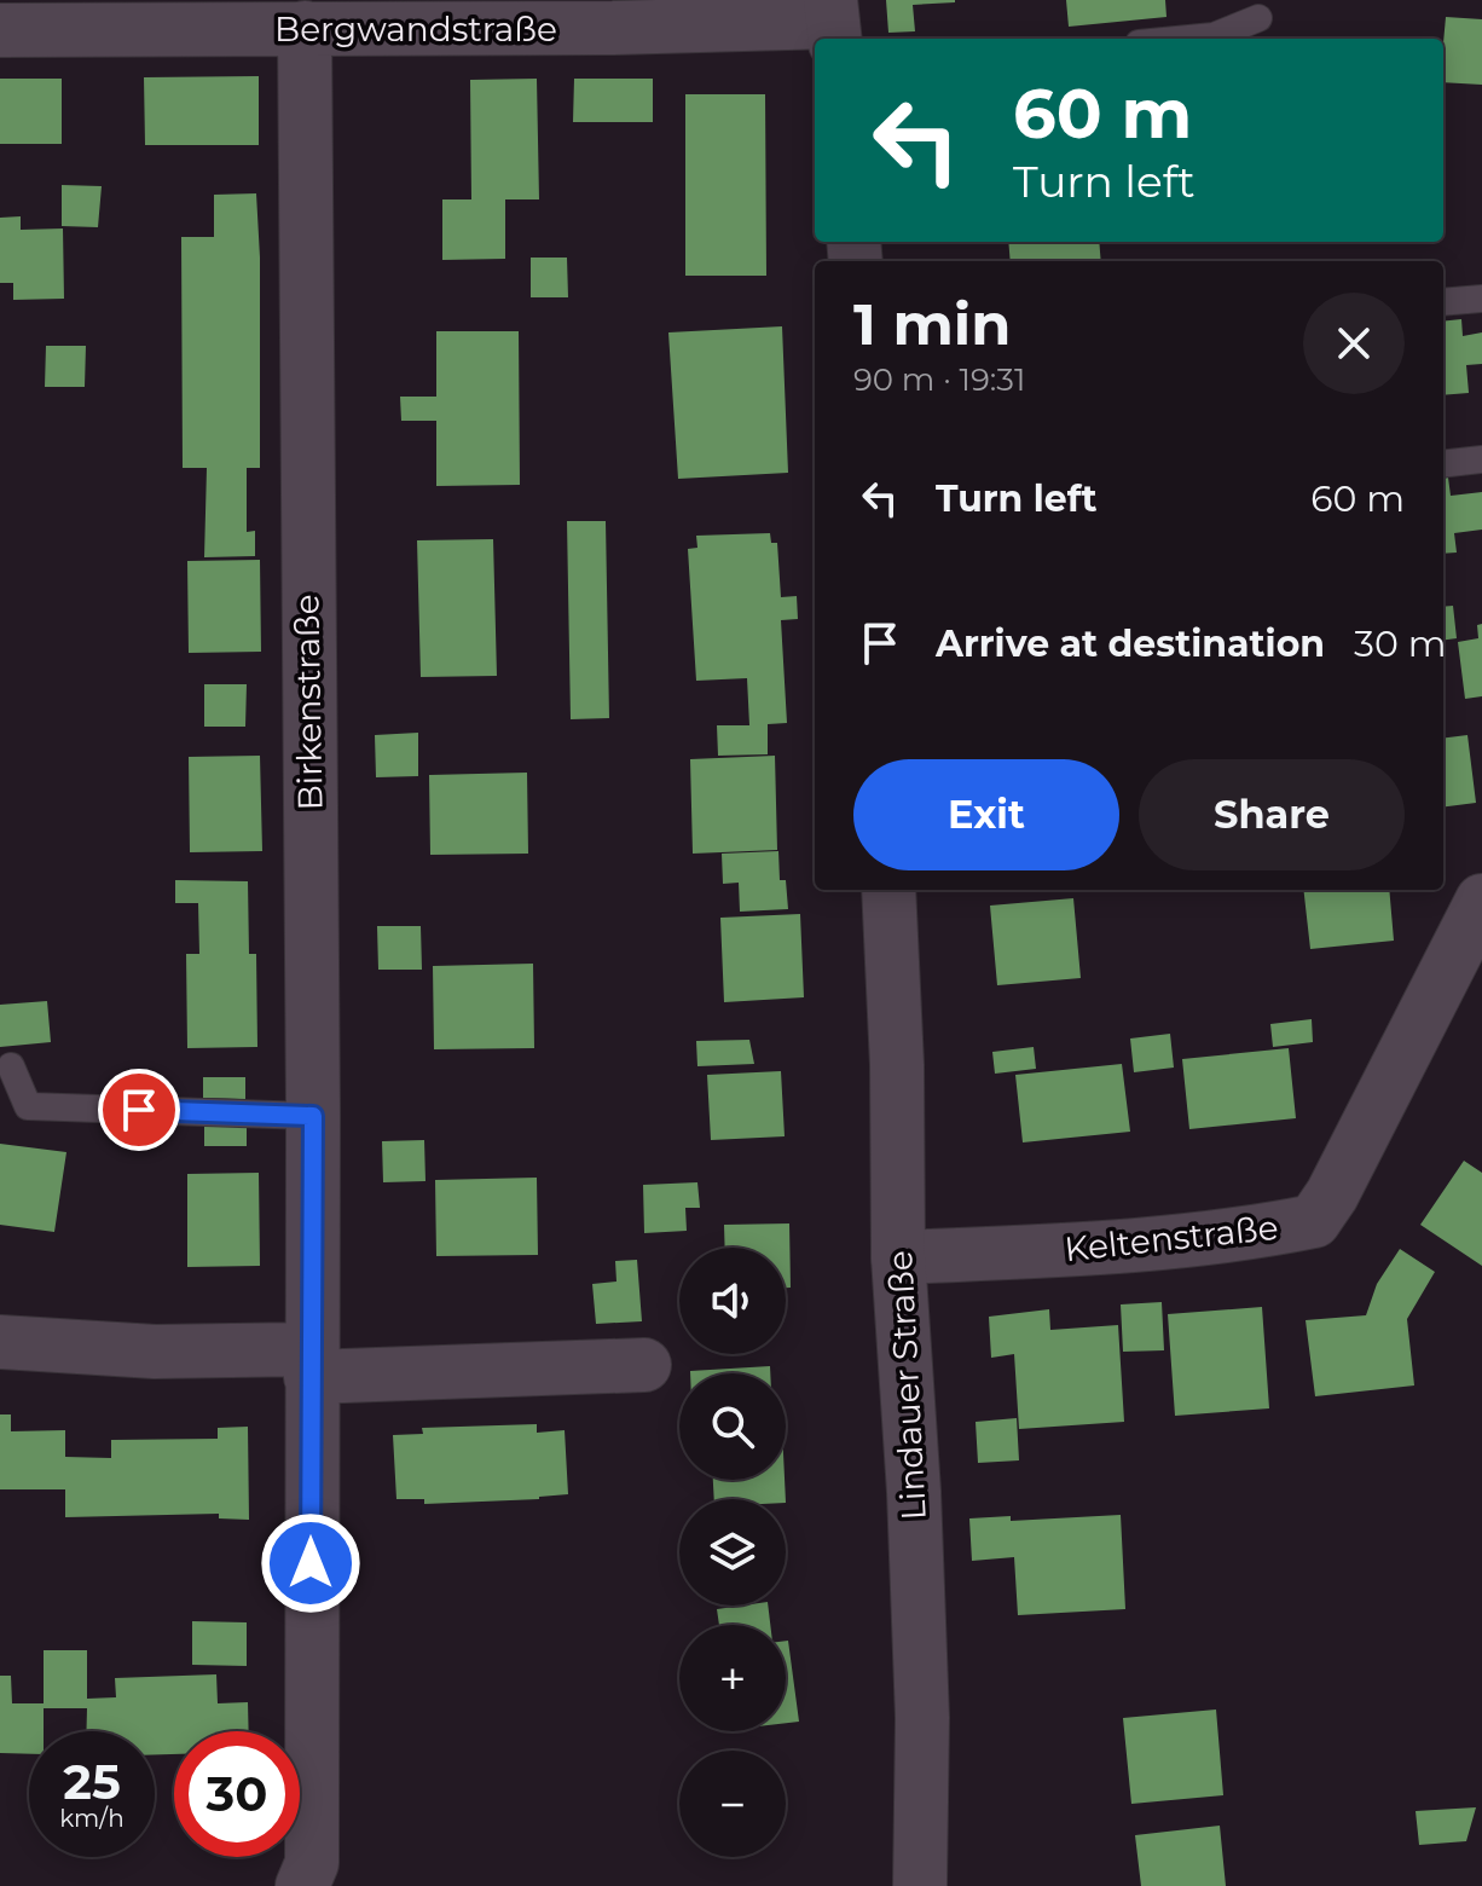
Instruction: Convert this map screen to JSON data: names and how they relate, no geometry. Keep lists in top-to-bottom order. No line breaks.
{"streets":{"street":["Bergwandstraße","Birkenstraße","Keltenstraße","Lindauer Straße"]},"crossings":[["Bergwandstraße","Birkenstraße"],["Keltenstraße","Lindauer Straße"]],"page":{"turn":["60 m","Turn left"],"heading":["1 min","90 m · 19:31"],"list":[{"name":"Turn left","value":"60 m"},{"name":"Arrive at destination","value":"30 m"}],"buttons":["Exit","Share"],"map_buttons":["+","−"],"speed":"25 km/h","limit":"30"}}
